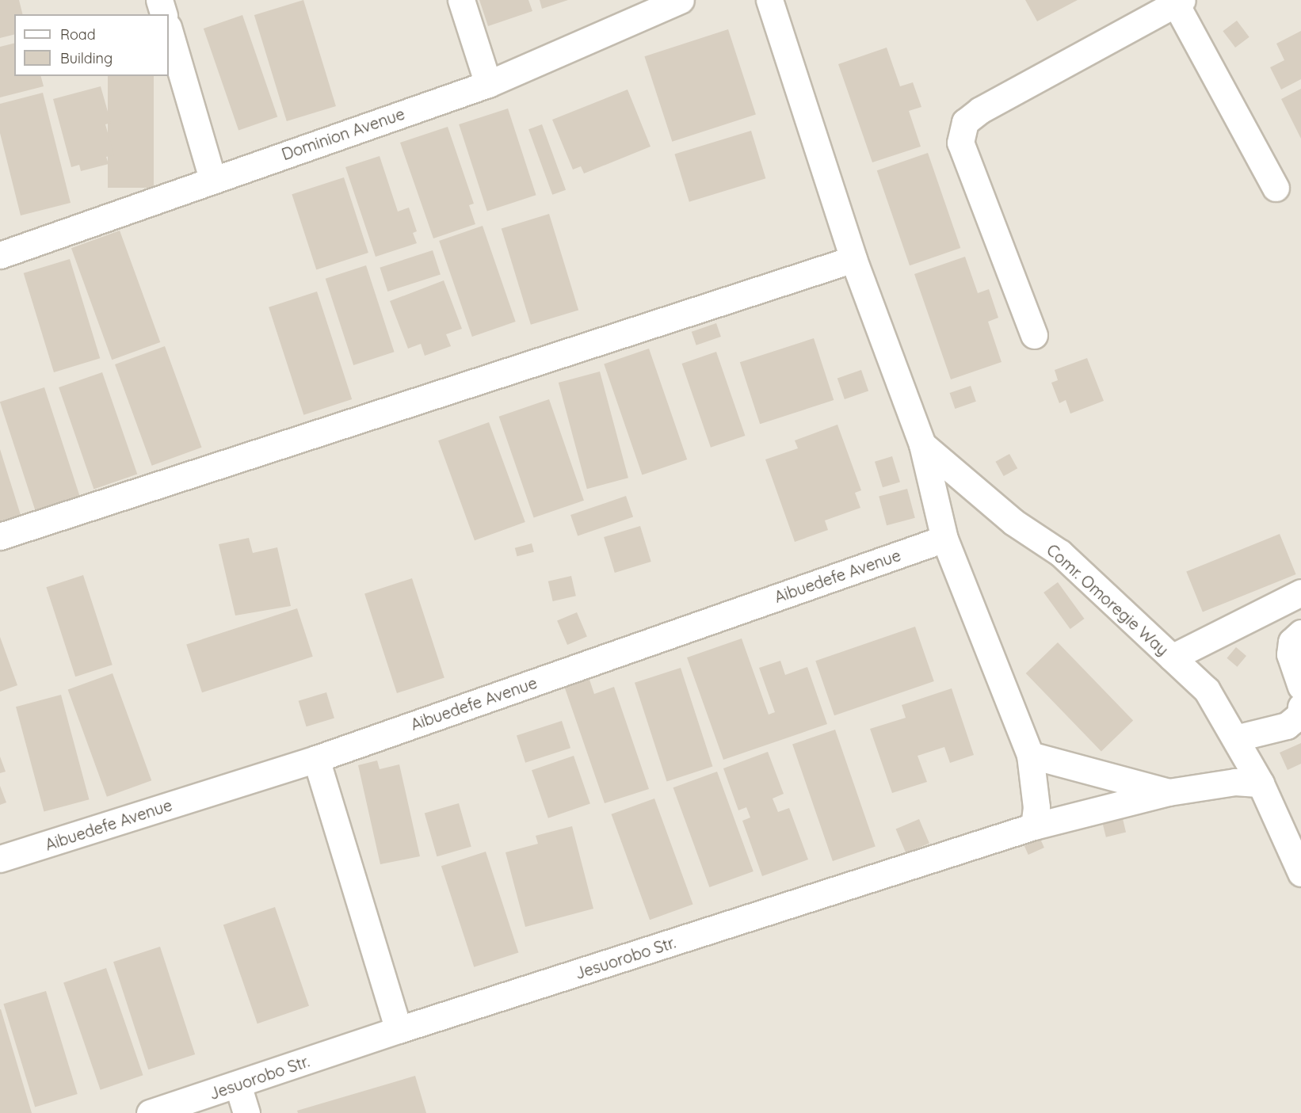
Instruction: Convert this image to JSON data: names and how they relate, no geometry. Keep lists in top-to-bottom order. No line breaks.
{"streets":{"street":["Dominion Avenue","Aibuedefe Avenue","Comr. Omoregie Way","Jesuorobo Str."]},"crossings":[["Comr. Omoregie Way","Jesuorobo Str."]],"legend":["Road","Building"]}
